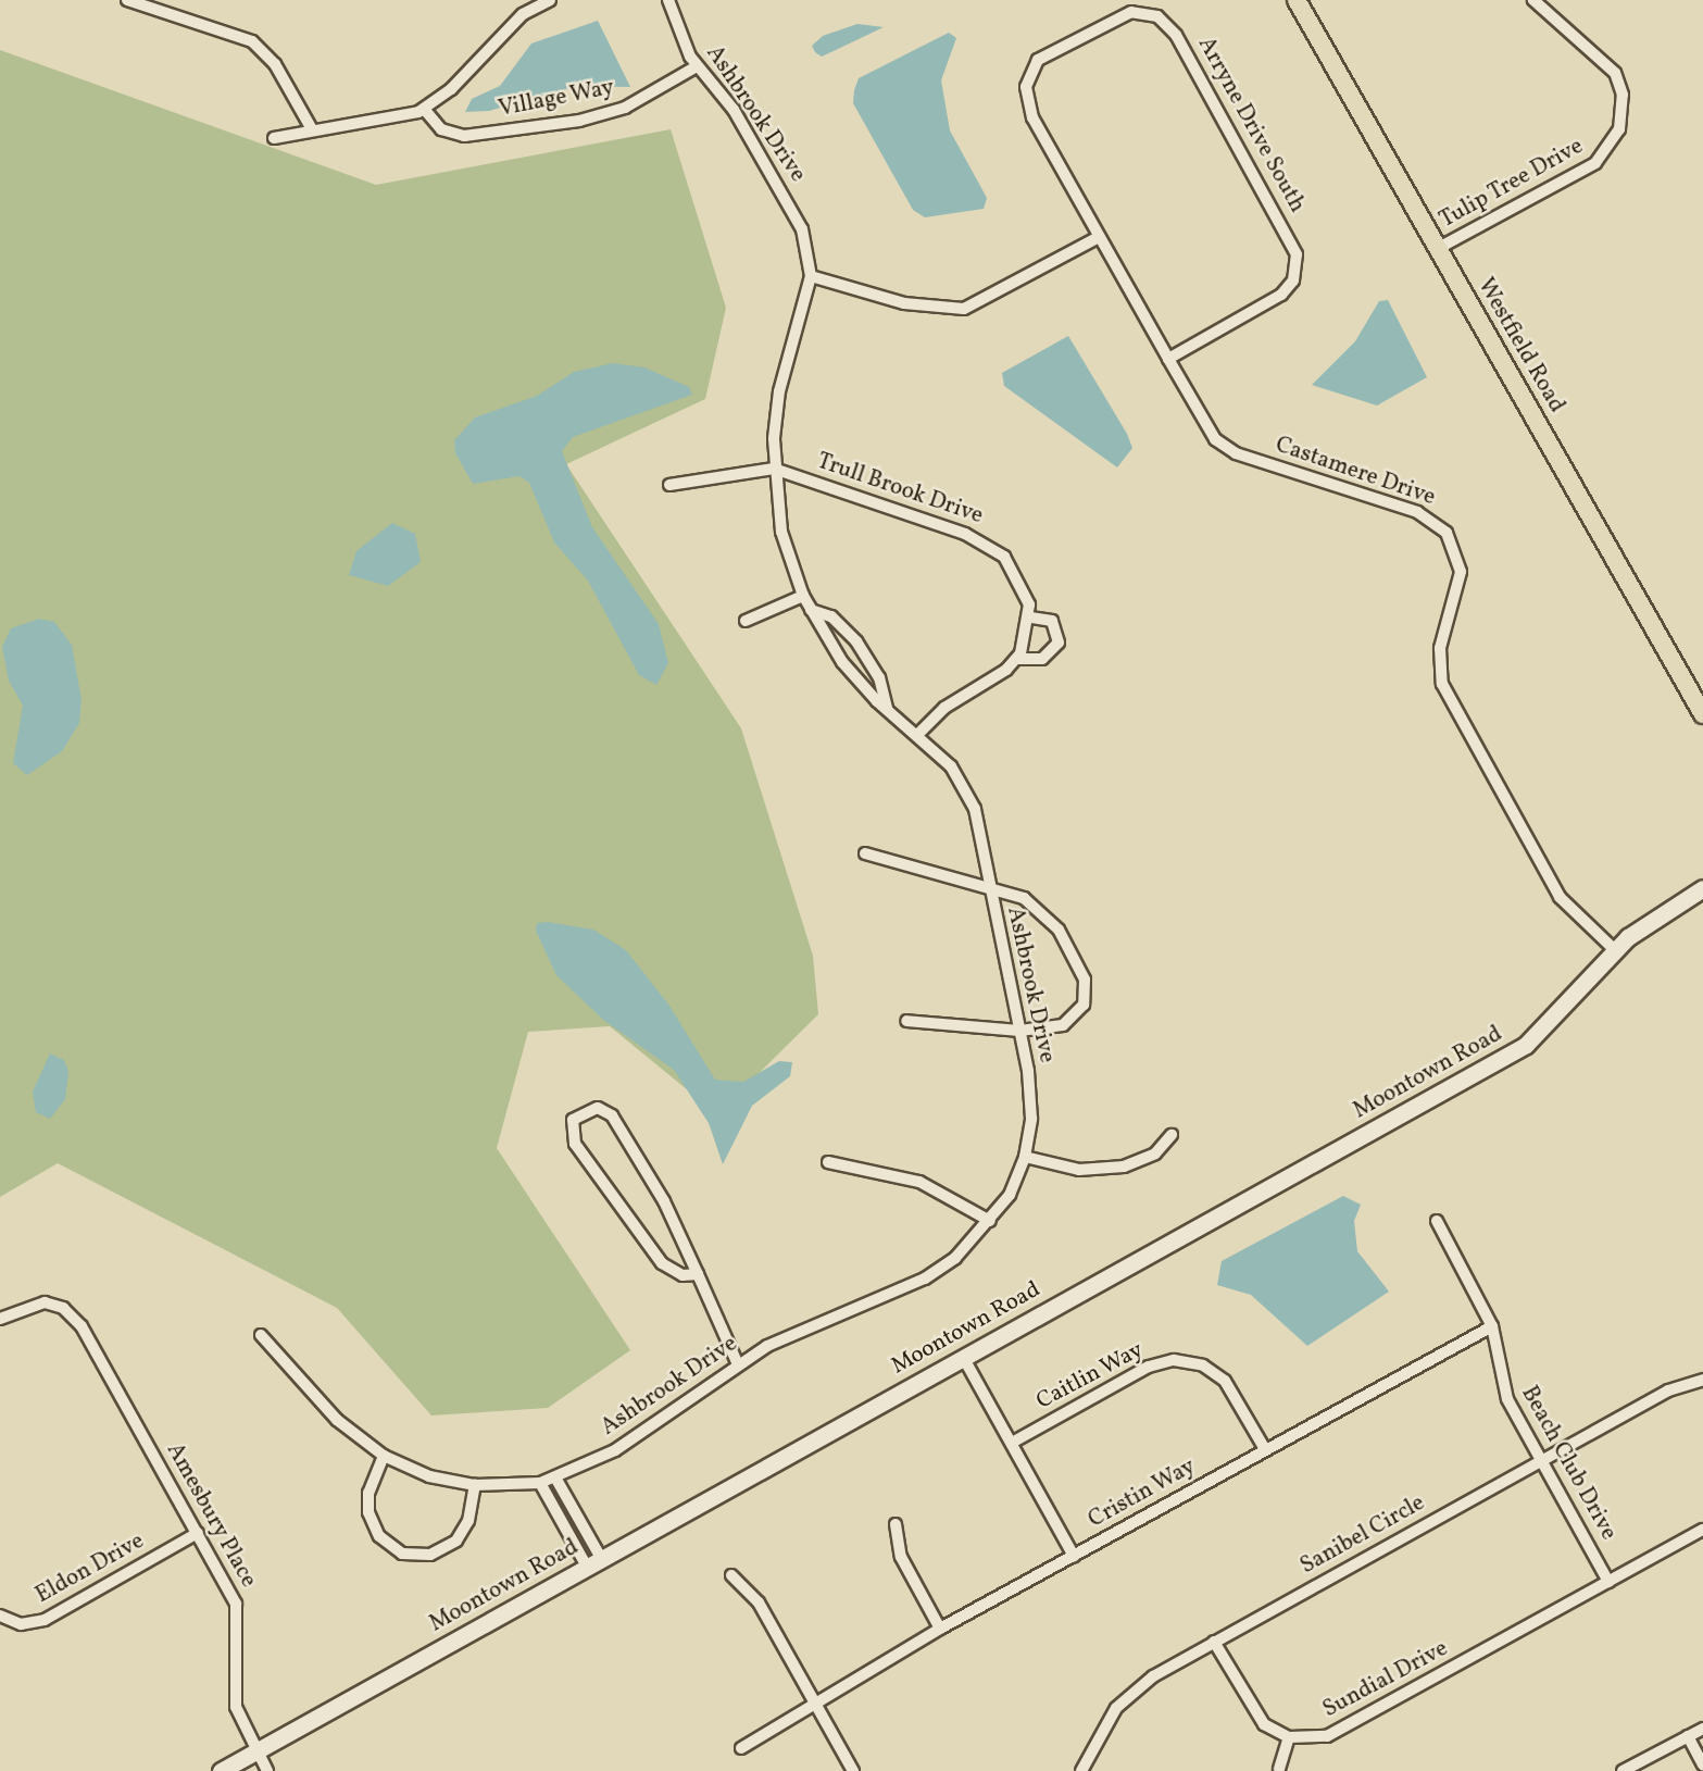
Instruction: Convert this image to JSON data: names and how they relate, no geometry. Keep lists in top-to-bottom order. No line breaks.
{"streets":{"main road":["Westfield Road"],"street":["Village Way","Ashbrook Drive","Arryne Drive South","Tulip Tree Drive","Castamere Drive","Trull Brook Drive","Moontown Road","Caitlin Way","Beach Club Drive","Cristin Way","Amesbury Place","Sanibel Circle","Eldon Drive","Sundial Drive"]},"crossings":[["Village Way","Ashbrook Drive"],["Ashbrook Drive","Trull Brook Drive"],["Arryne Drive South","Castamere Drive"],["Tulip Tree Drive","Westfield Road"],["Castamere Drive","Moontown Road"],["Moontown Road","Amesbury Place"],["Caitlin Way","Cristin Way"],["Beach Club Drive","Cristin Way"],["Beach Club Drive","Sanibel Circle"],["Beach Club Drive","Sundial Drive"],["Amesbury Place","Eldon Drive"]]}
